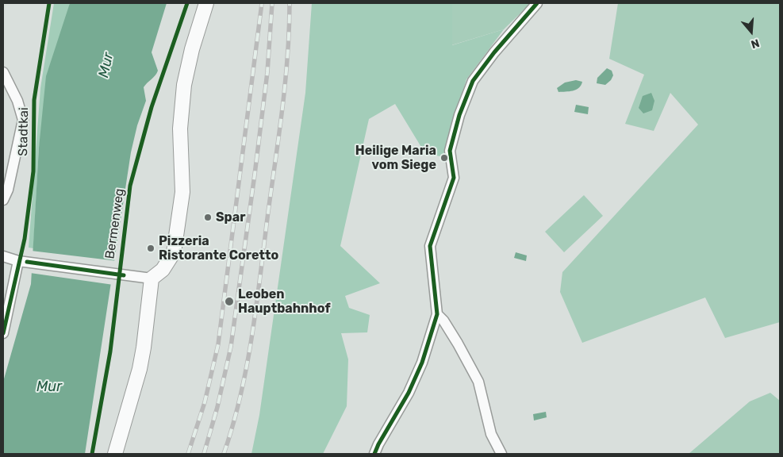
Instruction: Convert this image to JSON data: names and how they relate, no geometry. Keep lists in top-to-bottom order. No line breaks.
{"streets":{"cycle path":["Stadtkai","Bermenweg"]},"water":["Mur"],"places":["Heilige Maria vom Siege","Spar","Pizzeria Ristorante Coretto","Leoben Hauptbahnhof"],"north":"bottom"}
